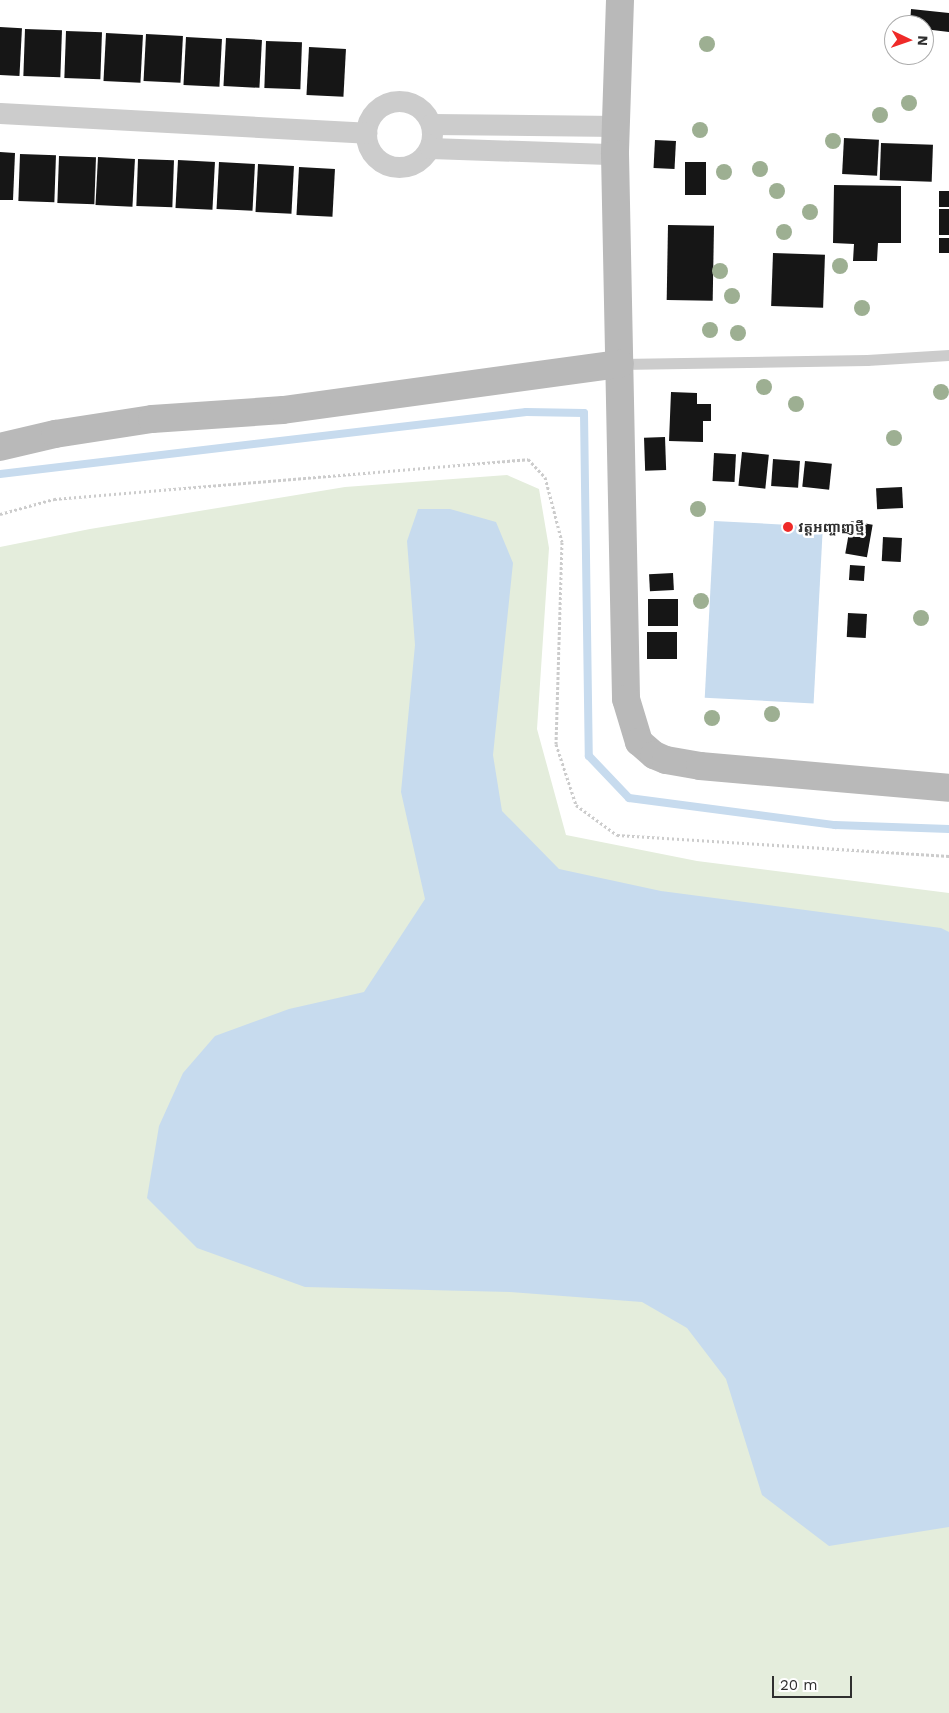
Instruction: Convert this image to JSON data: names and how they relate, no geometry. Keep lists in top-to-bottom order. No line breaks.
{"places":["វត្តអញ្ចាញថ្មី"],"scale_bar":"20 m","north":"right"}
